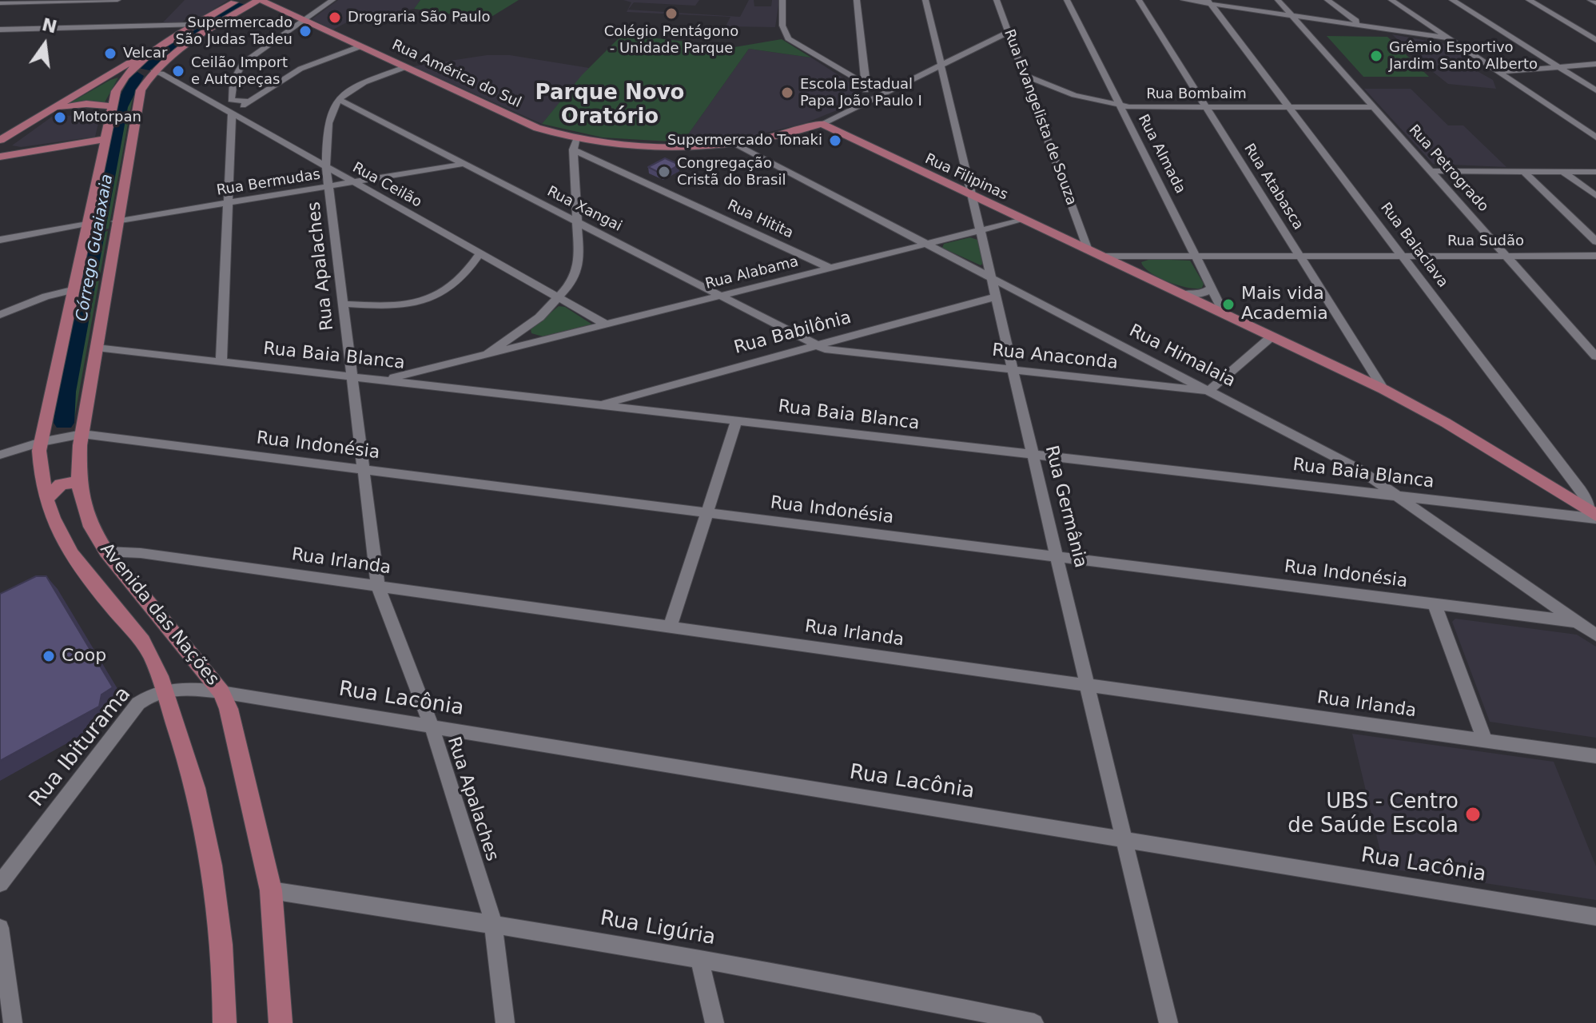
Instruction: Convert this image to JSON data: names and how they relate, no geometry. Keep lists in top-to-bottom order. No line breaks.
{"streets":{"main road":["Rua América do Sul","Rua Filipinas","Avenida das Nações"],"street":["Rua Bombaim","Rua Evangelista de Souza","Rua Almada","Rua Petrogrado","Rua Bermudas","Rua Ceilão","Rua Atabasca","Rua Xangai","Rua Hitita","Rua Sudão","Rua Balaclava","Rua Apalaches","Rua Alabama","Rua Babilônia","Rua Baia Blanca","Rua Himalaia","Rua Anaconda","Rua Indonésia","Rua Germânia","Rua Irlanda","Rua Lacônia","Rua Ibiturama","Rua Ligúria"]},"crossings":[["Rua América do Sul","Rua Evangelista de Souza"],["Rua América do Sul","Rua Filipinas"],["Rua América do Sul","Rua Himalaia"],["Rua América do Sul","Rua Germânia"],["Rua América do Sul","Avenida das Nações"],["Rua Bombaim","Rua Evangelista de Souza"],["Rua Bombaim","Rua Almada"],["Rua Bombaim","Rua Petrogrado"],["Rua Bombaim","Rua Atabasca"],["Rua Bombaim","Rua Balaclava"],["Rua Evangelista de Souza","Rua Filipinas"],["Rua Almada","Rua Sudão"],["Rua Petrogrado","Rua Sudão"],["Rua Filipinas","Rua Alabama"],["Rua Filipinas","Rua Germânia"],["Rua Bermudas","Rua Ceilão"],["Rua Bermudas","Rua Xangai"],["Rua Bermudas","Rua Apalaches"],["Rua Bermudas","Avenida das Nações"],["Rua Ceilão","Rua Apalaches"],["Rua Ceilão","Rua Alabama"],["Rua Ceilão","Avenida das Nações"],["Rua Atabasca","Rua Sudão"],["Rua Xangai","Rua Apalaches"],["Rua Xangai","Rua Alabama"],["Rua Xangai","Rua Babilônia"],["Rua Xangai","Rua Anaconda"],["Rua Hitita","Rua Alabama"],["Rua Sudão","Rua Balaclava"],["Rua Balaclava","Rua Baia Blanca"],["Rua Apalaches","Rua Baia Blanca"],["Rua Apalaches","Rua Indonésia"],["Rua Apalaches","Rua Irlanda"],["Rua Apalaches","Rua Lacônia"],["Rua Apalaches","Rua Ligúria"],["Rua Alabama","Rua Baia Blanca"],["Rua Alabama","Rua Himalaia"],["Rua Alabama","Rua Germânia"],["Rua Babilônia","Rua Baia Blanca"],["Rua Babilônia","Rua Anaconda"],["Rua Babilônia","Rua Germânia"],["Rua Baia Blanca","Rua Himalaia"],["Rua Baia Blanca","Rua Germânia"],["Rua Baia Blanca","Avenida das Nações"],["Rua Himalaia","Rua Anaconda"],["Rua Himalaia","Rua Indonésia"],["Rua Himalaia","Rua Germânia"],["Rua Anaconda","Rua Germânia"],["Rua Indonésia","Rua Germânia"],["Rua Indonésia","Avenida das Nações"],["Rua Germânia","Rua Irlanda"],["Rua Germânia","Rua Lacônia"],["Rua Irlanda","Avenida das Nações"],["Avenida das Nações","Rua Lacônia"],["Avenida das Nações","Rua Ibiturama"],["Avenida das Nações","Rua Ligúria"],["Rua Lacônia","Rua Ibiturama"]],"districts":["Parque Novo Oratório"],"water":["Córrego Guaiaxaia"],"places":["Colégio Pentágono - Unidade Parque","Drograria São Paulo","Supermercado São Judas Tadeu","Velcar","Grêmio Esportivo Jardim Santo Alberto","Ceilão Import e Autopeças","Escola Estadual Papa João Paulo I","Motorpan","Supermercado Tonaki","Congregação Cristã do Brasil","Mais vida Academia","Coop","UBS - Centro de Saúde Escola"],"north":"top"}
